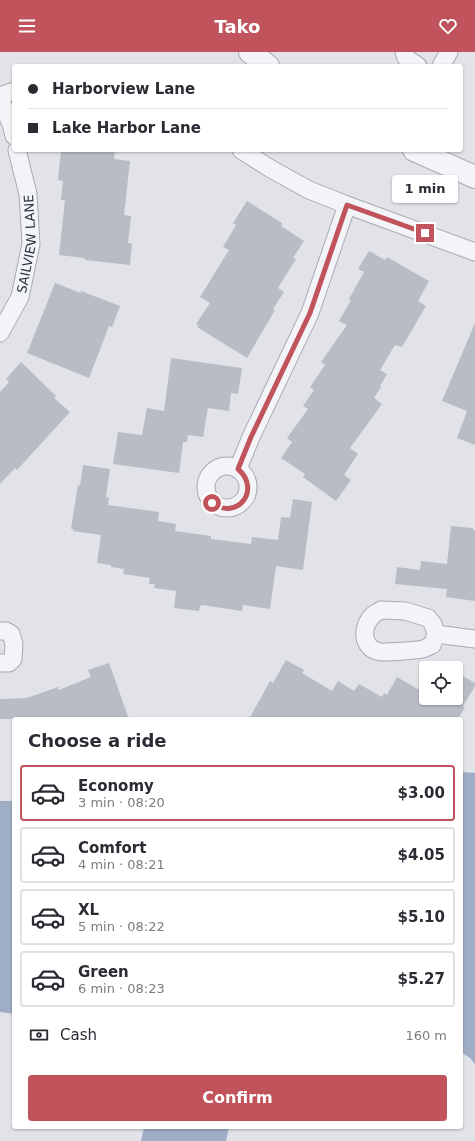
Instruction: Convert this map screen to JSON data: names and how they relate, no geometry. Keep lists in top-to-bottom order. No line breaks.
{"streets":{"street":["SAILVIEW LANE"]},"page":{"header":"Tako","banner":["Harborview Lane","Lake Harbor Lane"],"bubble":"1 min","heading":"Choose a ride","list":[{"name":"Economy","note":"3 min · 08:20","value":"$3.00"},{"name":"Comfort","note":"4 min · 08:21","value":"$4.05"},{"name":"XL","note":"5 min · 08:22","value":"$5.10"},{"name":"Green","note":"6 min · 08:23","value":"$5.27"}],"pay":["Cash","160 m"],"buttons":"Confirm"}}
